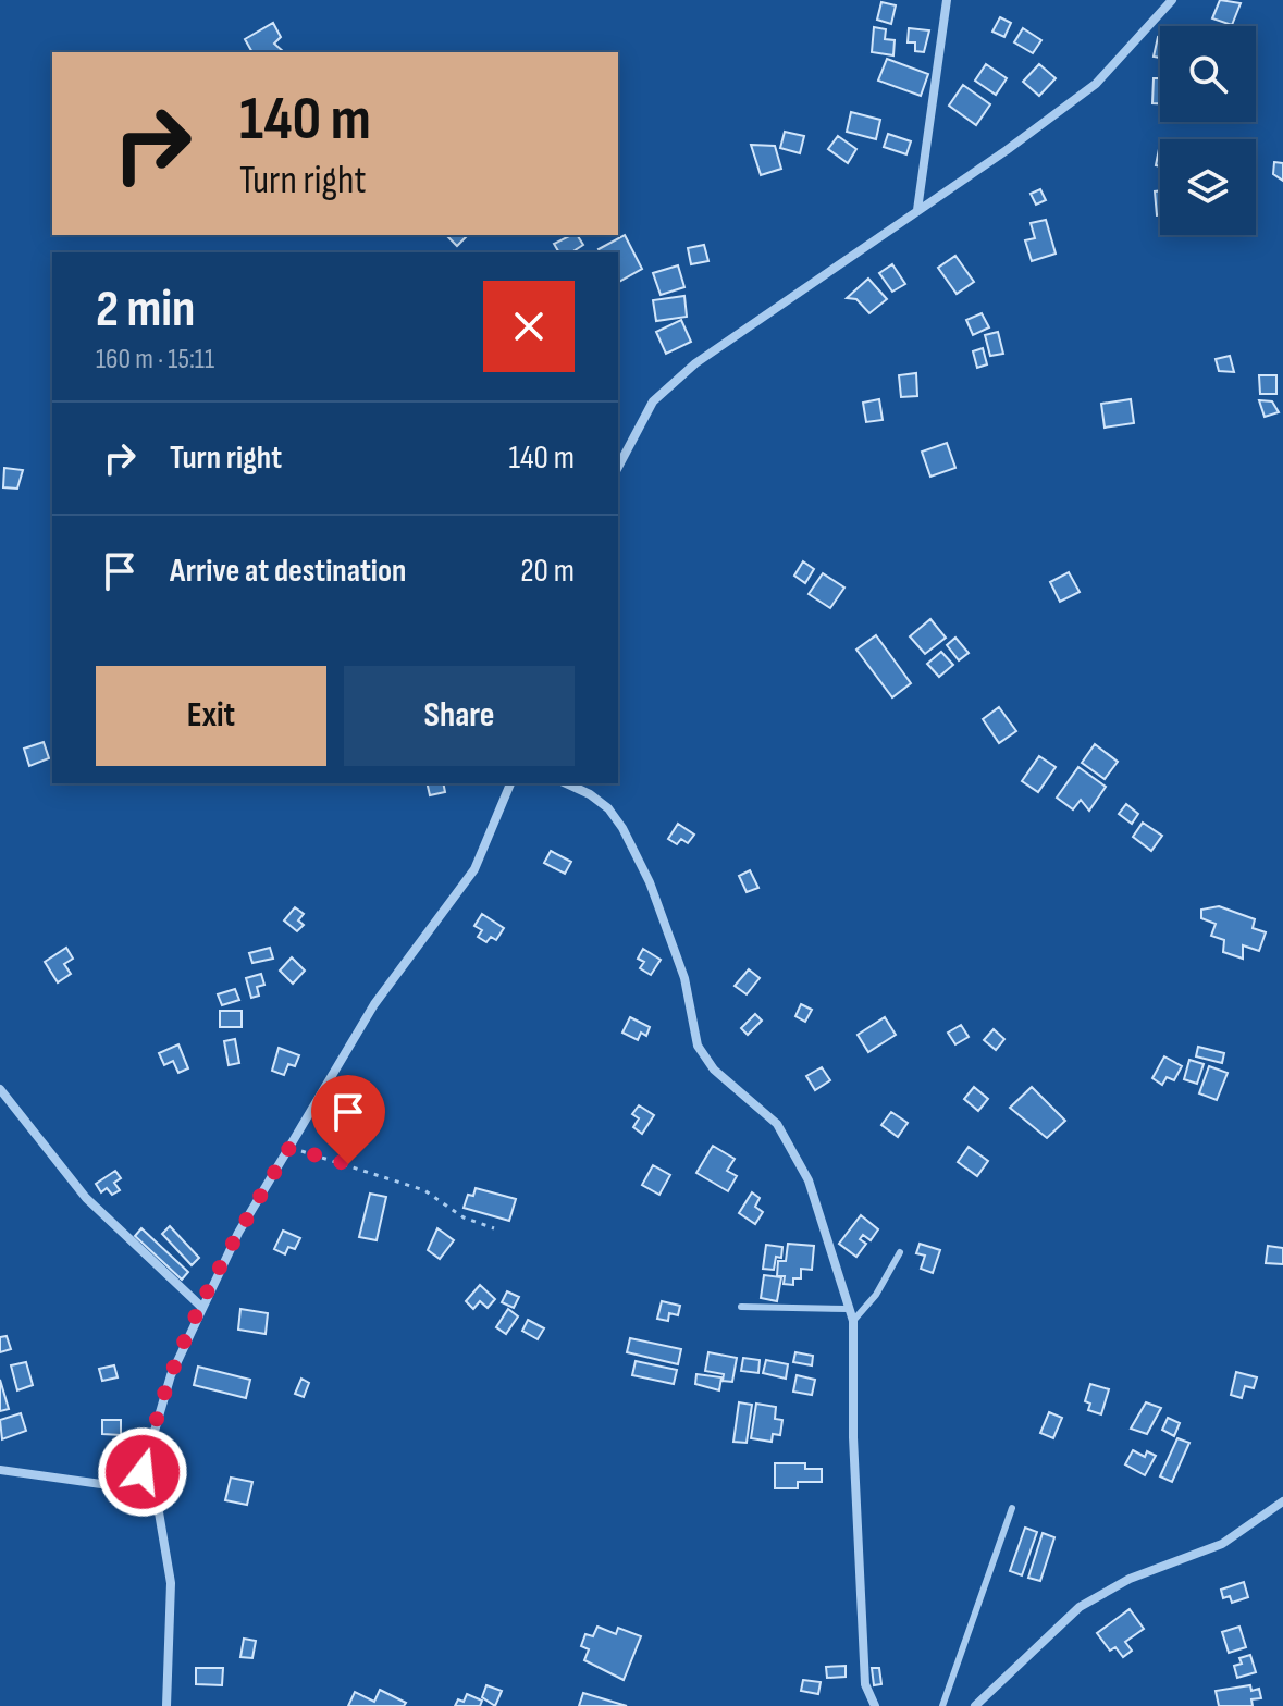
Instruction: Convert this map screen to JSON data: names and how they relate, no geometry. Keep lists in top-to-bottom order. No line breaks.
{"page":{"turn":["140 m","Turn right"],"heading":["2 min","160 m · 15:11"],"list":[{"name":"Turn right","value":"140 m"},{"name":"Arrive at destination","value":"20 m"}],"buttons":["Exit","Share"]}}
